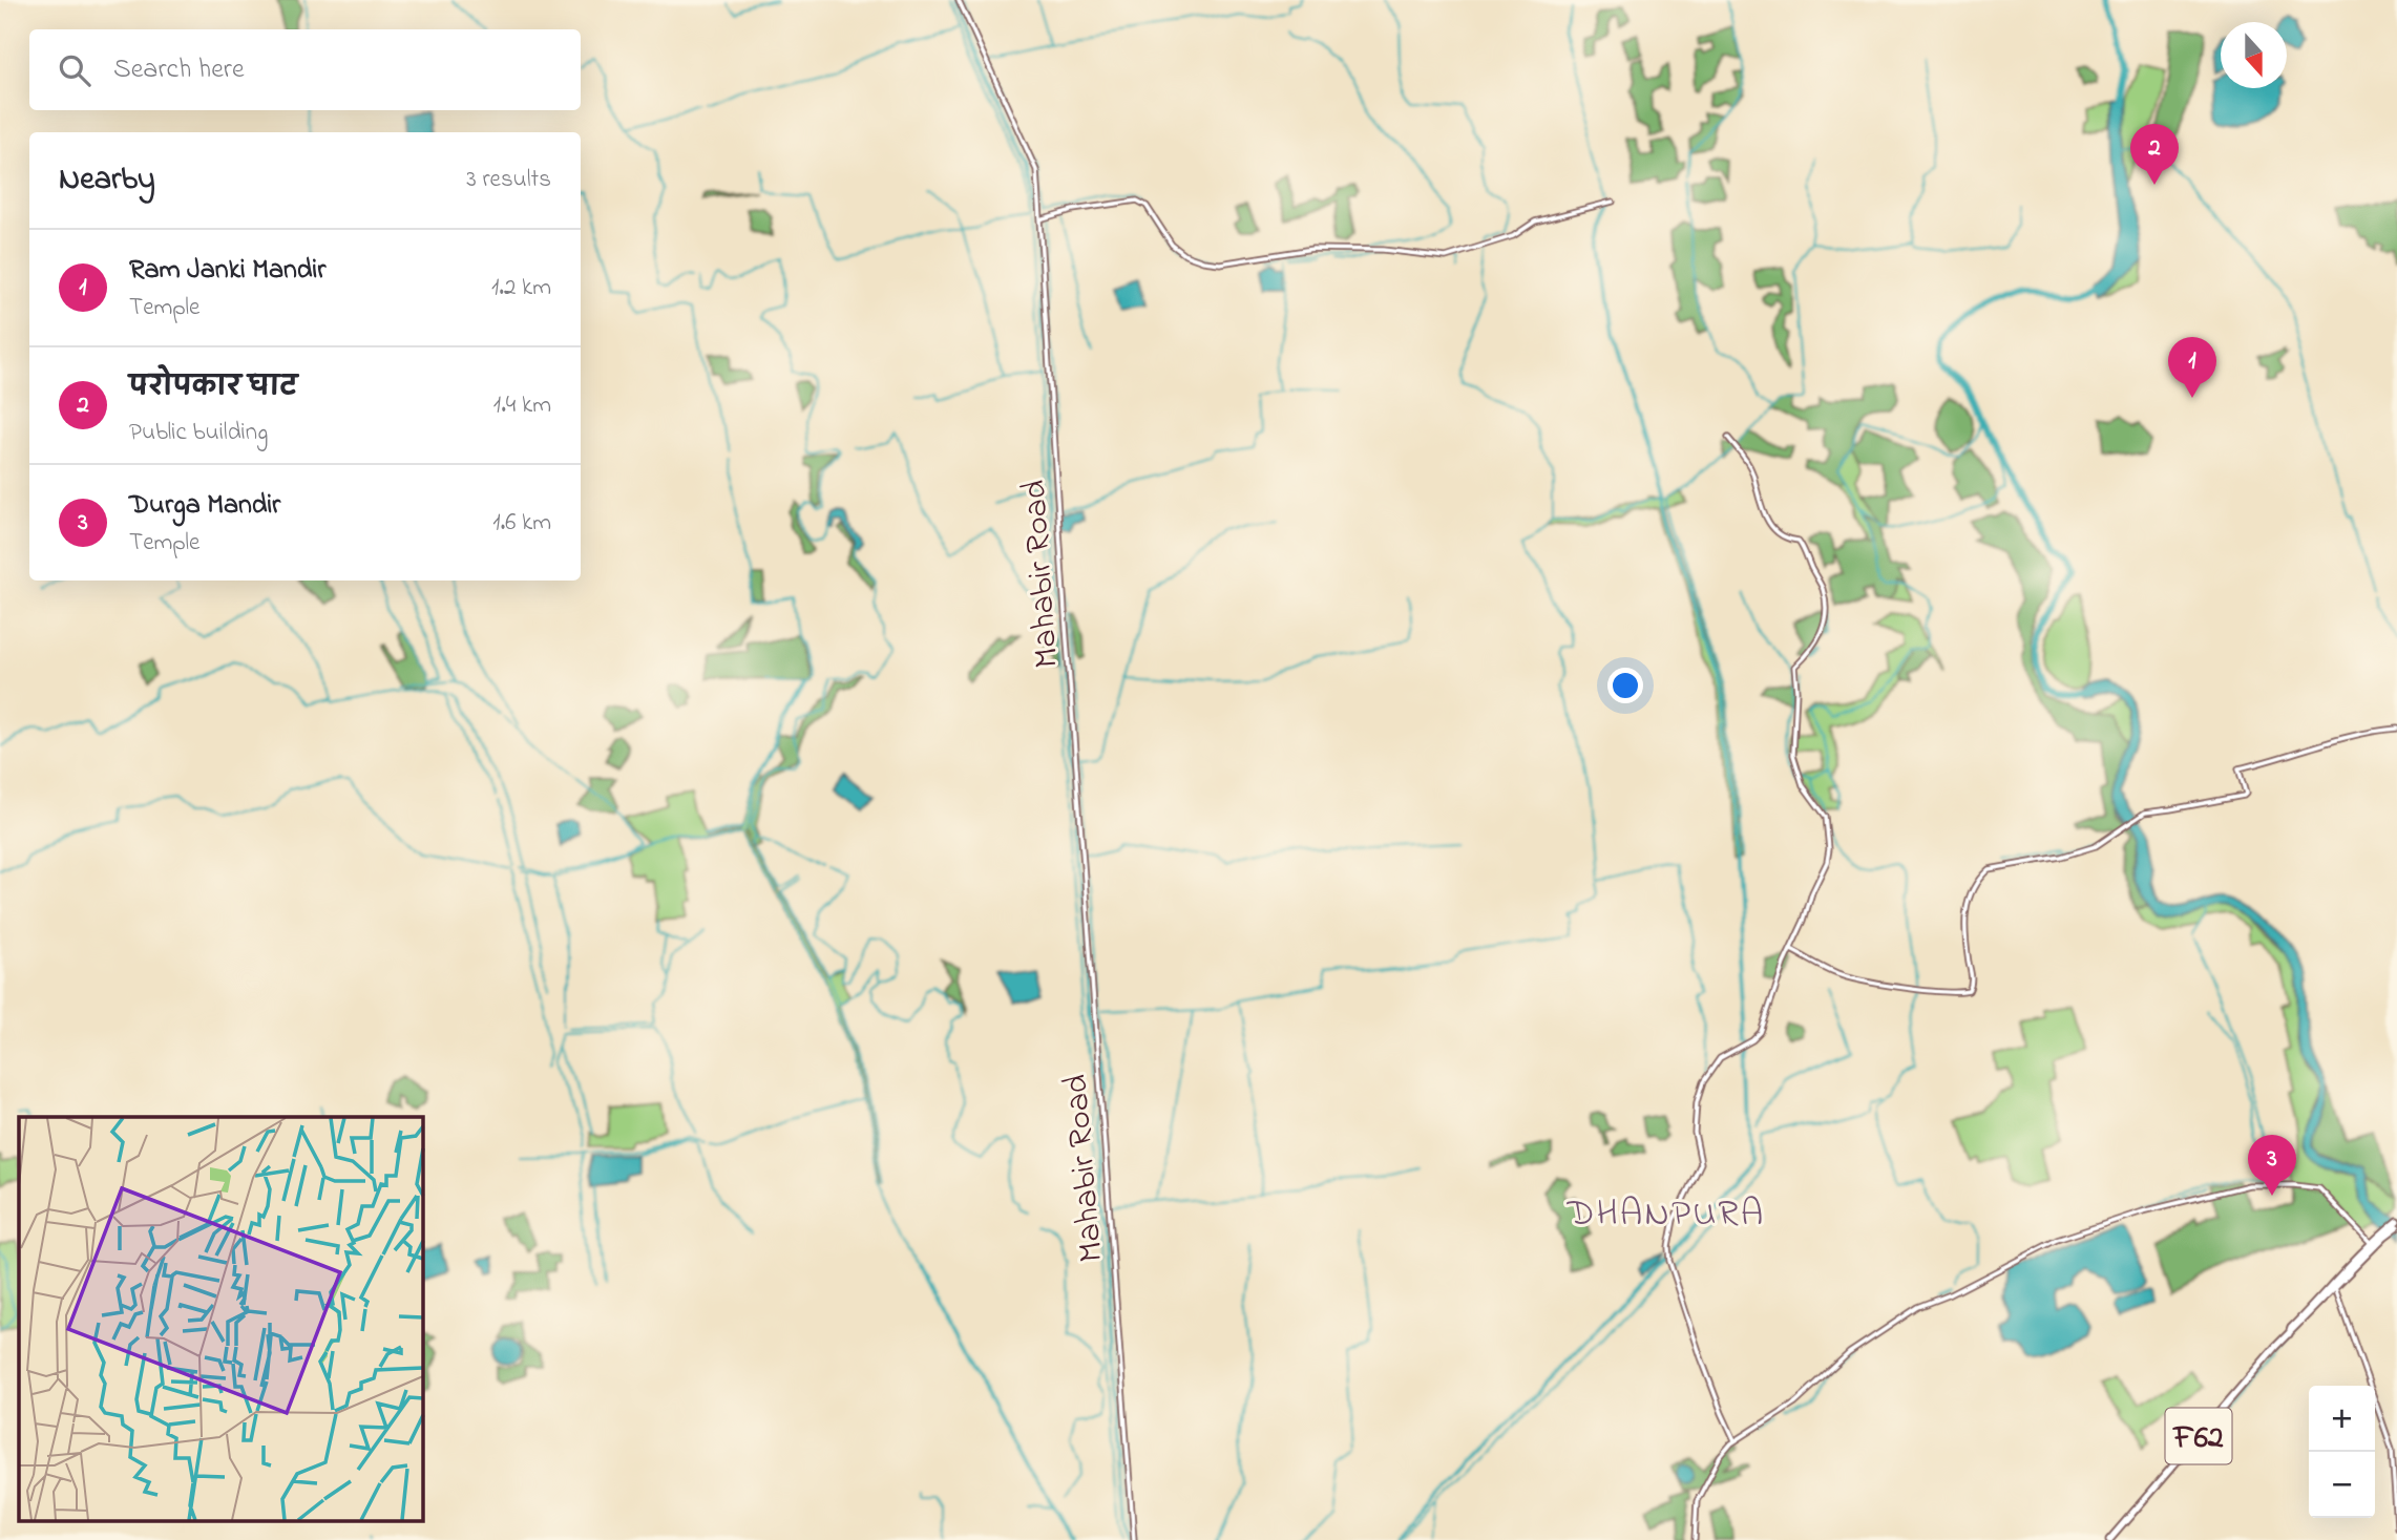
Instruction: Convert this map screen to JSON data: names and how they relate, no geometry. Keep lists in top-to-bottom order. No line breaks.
{"streets":{"main road":["F62"],"street":["Mahabir Road"]},"districts":["DHANPURA"],"north":"bottom","page":{"search":"Search here","pins":["2","1","3"],"heading":["Nearby","3 results"],"list":[{"mark":"1","name":"Ram Janki Mandir","note":"Temple","value":"1.2 km"},{"mark":"2","name":"परोपकार घाट","note":"Public building","value":"1.4 km"},{"mark":"3","name":"Durga Mandir","note":"Temple","value":"1.6 km"}],"map_buttons":["+","−"]}}
